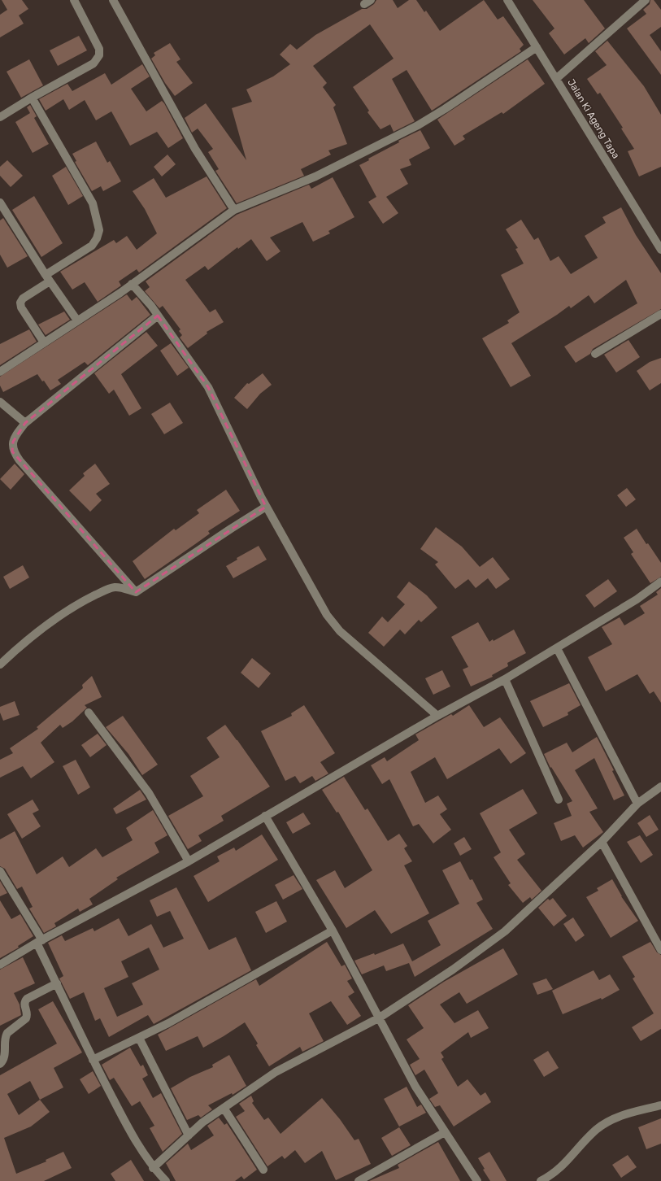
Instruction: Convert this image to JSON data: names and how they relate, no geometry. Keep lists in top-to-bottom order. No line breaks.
{"streets":{"street":["Jalan Ki Ageng Tapa"]}}
